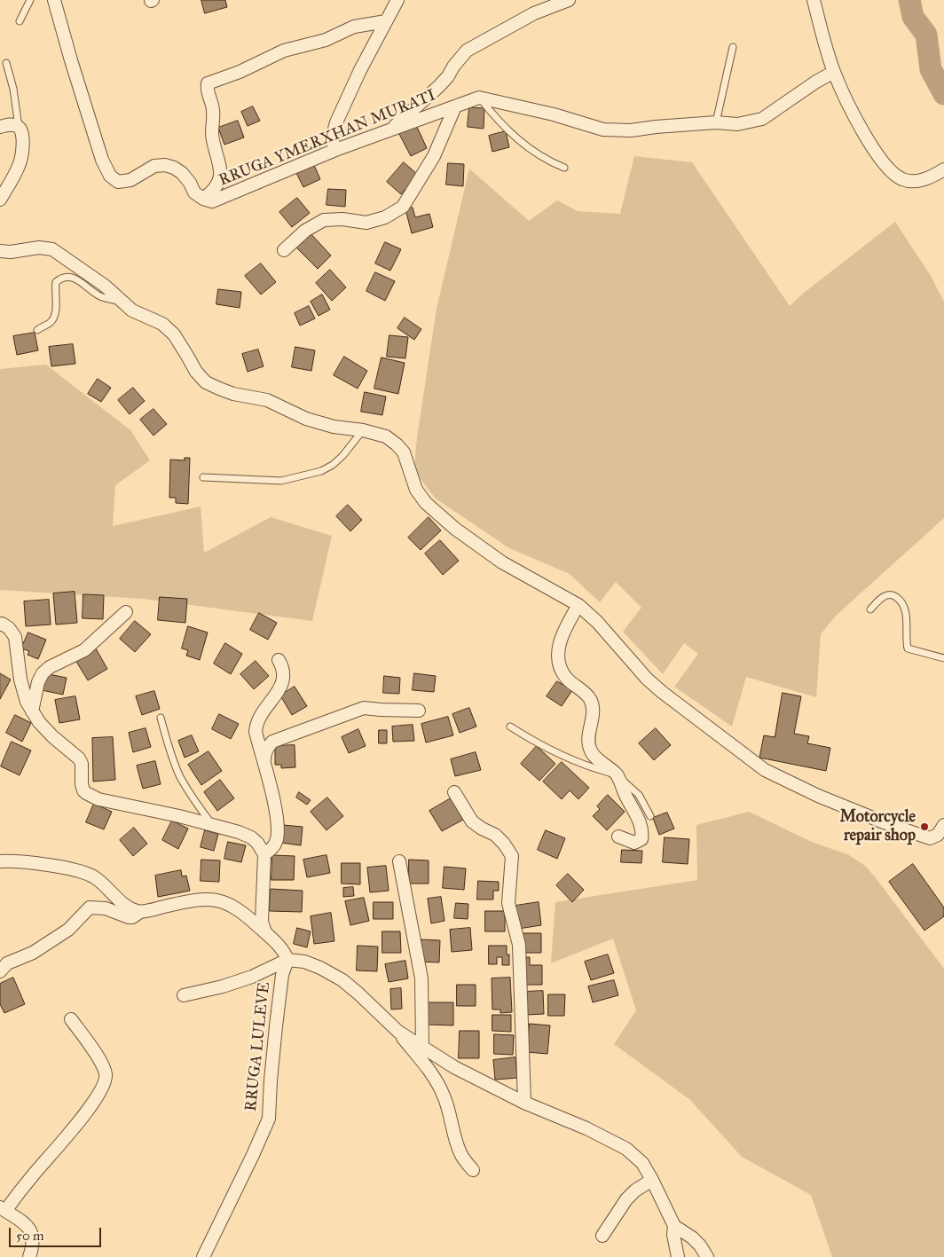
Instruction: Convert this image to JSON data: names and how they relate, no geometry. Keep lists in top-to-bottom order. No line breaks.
{"streets":{"street":["RRUGA YMERXHAN MURATI","RRUGA LULEVE"]},"places":["Motorcycle repair shop"],"scale_bar":"50 m"}
